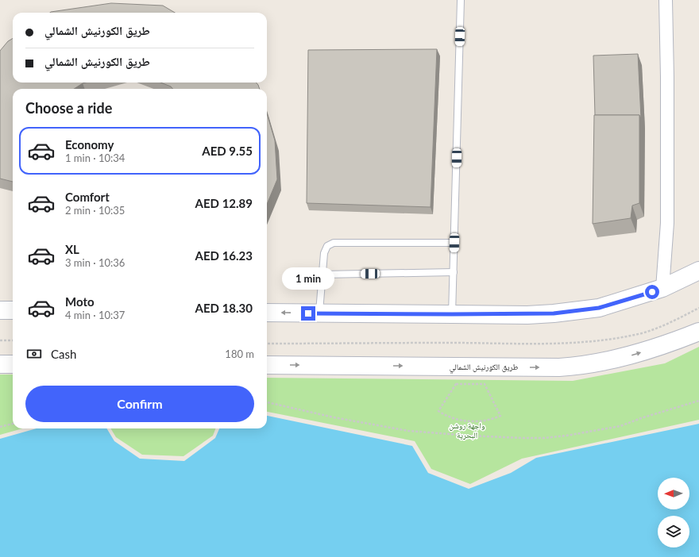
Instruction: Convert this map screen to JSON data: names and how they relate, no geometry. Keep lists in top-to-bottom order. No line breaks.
{"streets":{"main road":["طريق الكورنيش الشمالي"]},"parks":["واجهة روشن البحرية"],"north":"left","page":{"banner":["طريق الكورنيش الشمالي","طريق الكورنيش الشمالي"],"heading":"Choose a ride","list":[{"name":"Economy","note":"1 min · 10:34","value":"AED 9.55"},{"name":"Comfort","note":"2 min · 10:35","value":"AED 12.89"},{"name":"XL","note":"3 min · 10:36","value":"AED 16.23"},{"name":"Moto","note":"4 min · 10:37","value":"AED 18.30"}],"bubble":"1 min","pay":["Cash","180 m"],"buttons":"Confirm"}}
